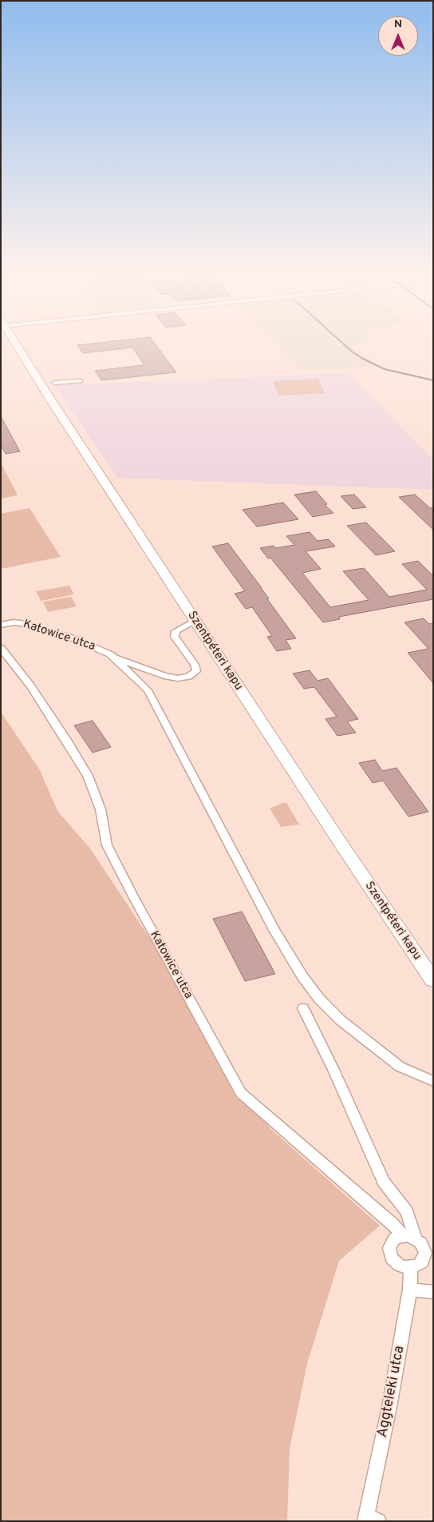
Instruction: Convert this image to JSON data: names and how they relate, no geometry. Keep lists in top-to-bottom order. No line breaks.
{"streets":{"main road":["Szentpéteri kapu"],"street":["Katowice utca","Aggteleki utca"]},"crossings":[["Katowice utca","Szentpéteri kapu"],["Katowice utca","Aggteleki utca"]],"north":"top"}
